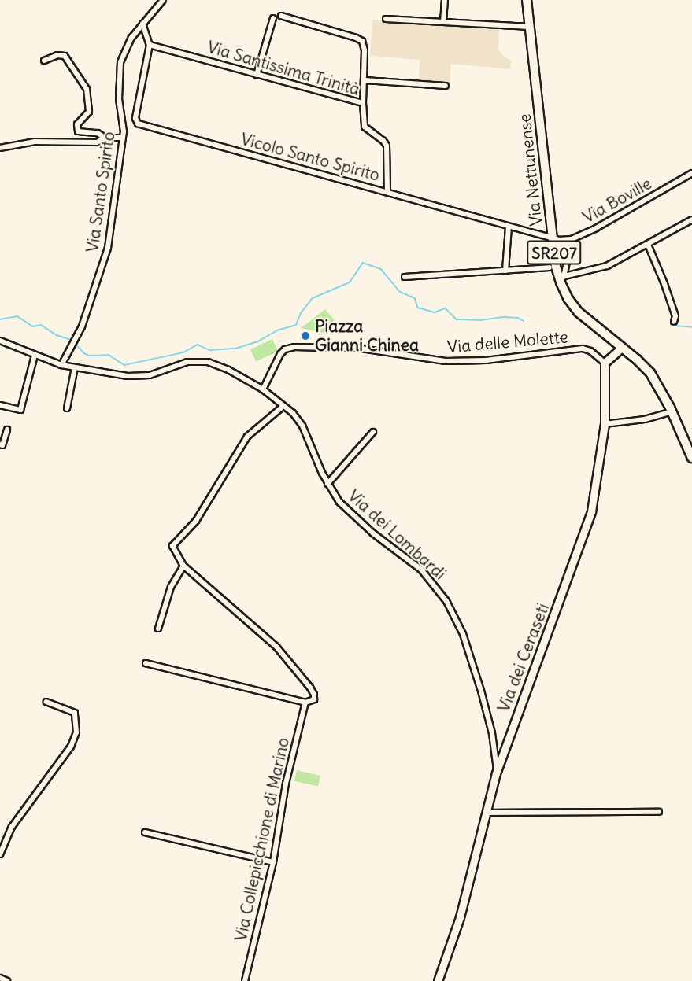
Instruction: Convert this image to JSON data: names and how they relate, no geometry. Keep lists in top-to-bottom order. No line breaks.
{"streets":{"main road":["Via Nettunense","SR207"],"street":["Via Santissima Trinità","Vicolo Santo Spirito","Via Santo Spirito","Via Boville","Via delle Molette","Via dei Lombardi","Via dei Ceraseti","Via Collepicchione di Marino"]},"crossings":[["Via Santissima Trinità","Vicolo Santo Spirito"],["Vicolo Santo Spirito","Via Nettunense"],["Vicolo Santo Spirito","Via Boville"],["Via Nettunense","Via Boville"],["Via Santo Spirito","Via dei Lombardi"],["Via delle Molette","Via dei Lombardi"],["Via delle Molette","Via dei Ceraseti"],["Via dei Lombardi","Via dei Ceraseti"],["Via dei Lombardi","Via Collepicchione di Marino"]],"places":["Piazza Gianni Chinea"]}
